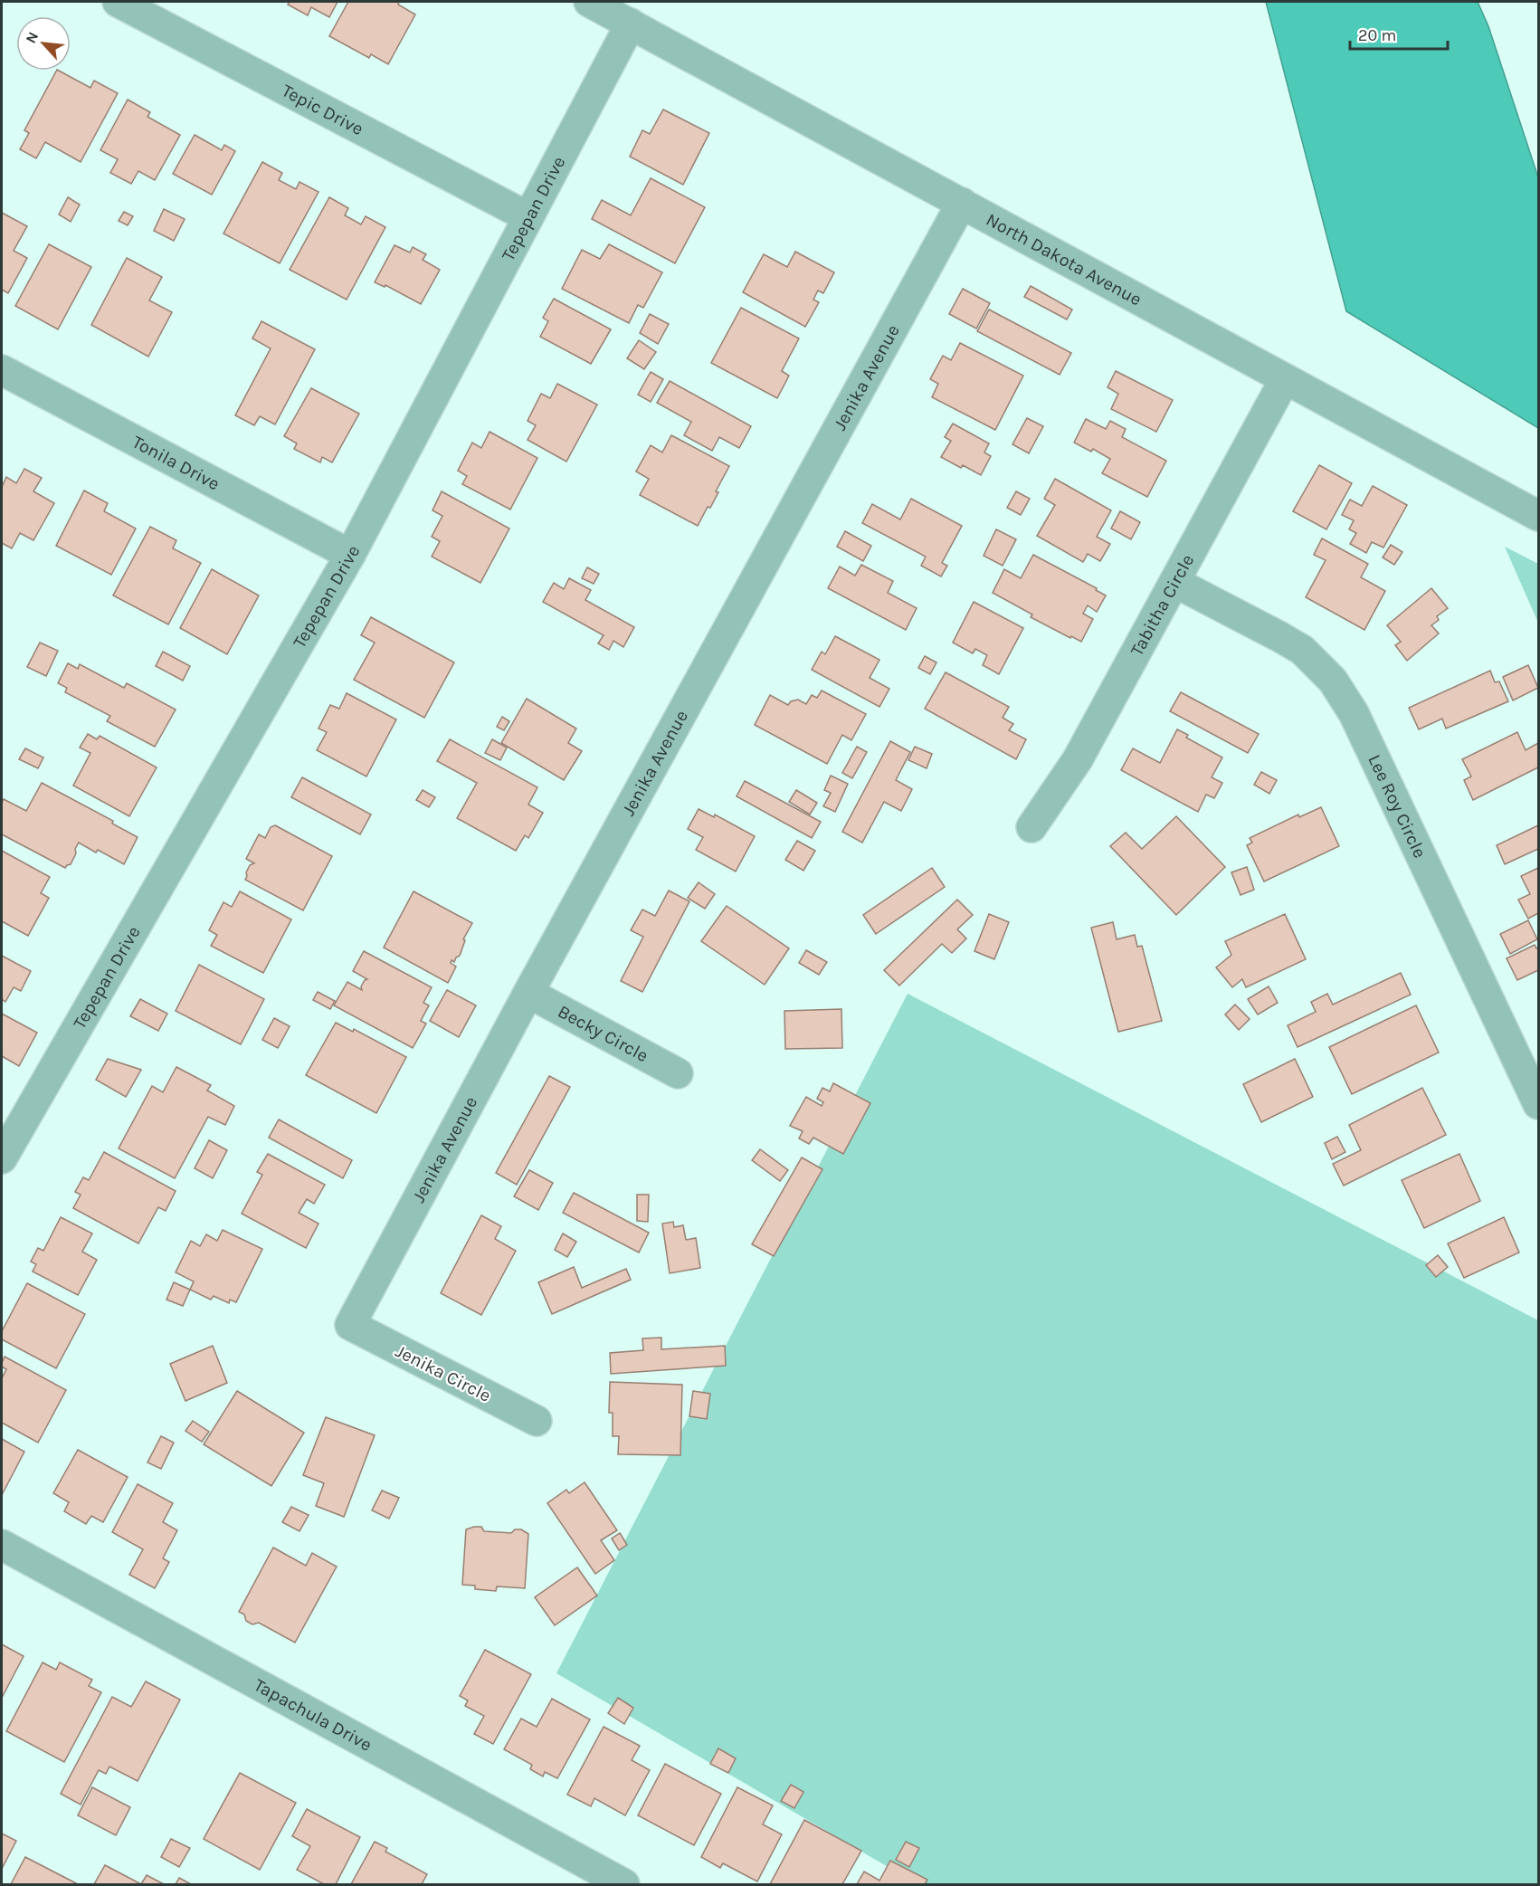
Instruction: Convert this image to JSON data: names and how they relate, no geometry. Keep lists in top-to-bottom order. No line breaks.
{"streets":{"street":["Tepic Drive","Tepepan Drive","North Dakota Avenue","Jenika Avenue","Tonila Drive","Tabitha Circle","Lee Roy Circle","Becky Circle","Jenika Circle","Tapachula Drive"]},"crossings":[["Tepic Drive","Tepepan Drive"],["Tepepan Drive","North Dakota Avenue"],["Tepepan Drive","Tonila Drive"],["North Dakota Avenue","Jenika Avenue"],["North Dakota Avenue","Tabitha Circle"],["Jenika Avenue","Becky Circle"],["Jenika Avenue","Jenika Circle"],["Tabitha Circle","Lee Roy Circle"]],"scale_bar":"20 m","north":"top left"}
